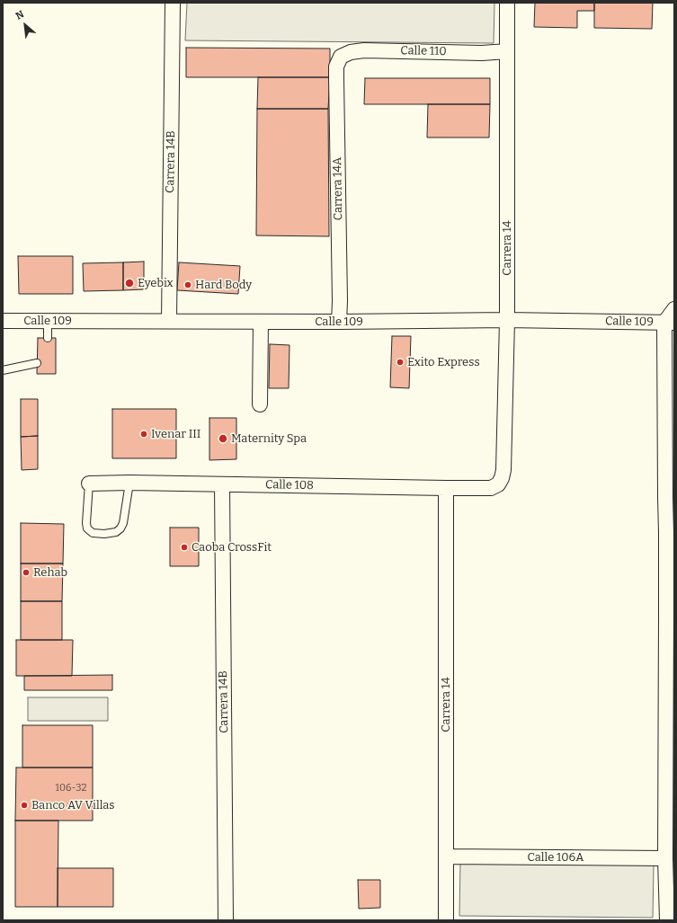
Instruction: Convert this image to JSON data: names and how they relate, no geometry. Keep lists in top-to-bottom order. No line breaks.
{"streets":{"street":["Calle 110","Carrera 14B","Carrera 14A","Carrera 14","Calle 109","Calle 108","Calle 106A"]},"crossings":[["Calle 110","Carrera 14A"],["Calle 110","Carrera 14"],["Carrera 14B","Calle 109"],["Carrera 14B","Calle 108"],["Carrera 14A","Calle 109"],["Carrera 14","Calle 109"],["Carrera 14","Calle 108"],["Carrera 14","Calle 106A"]],"places":["Eyebix","Hard Body","Exito Express","Ivenar III","Maternity Spa","Caoba CrossFit","Rehab","Banco AV Villas"],"house_numbers":["106-32"],"north":"top left"}
